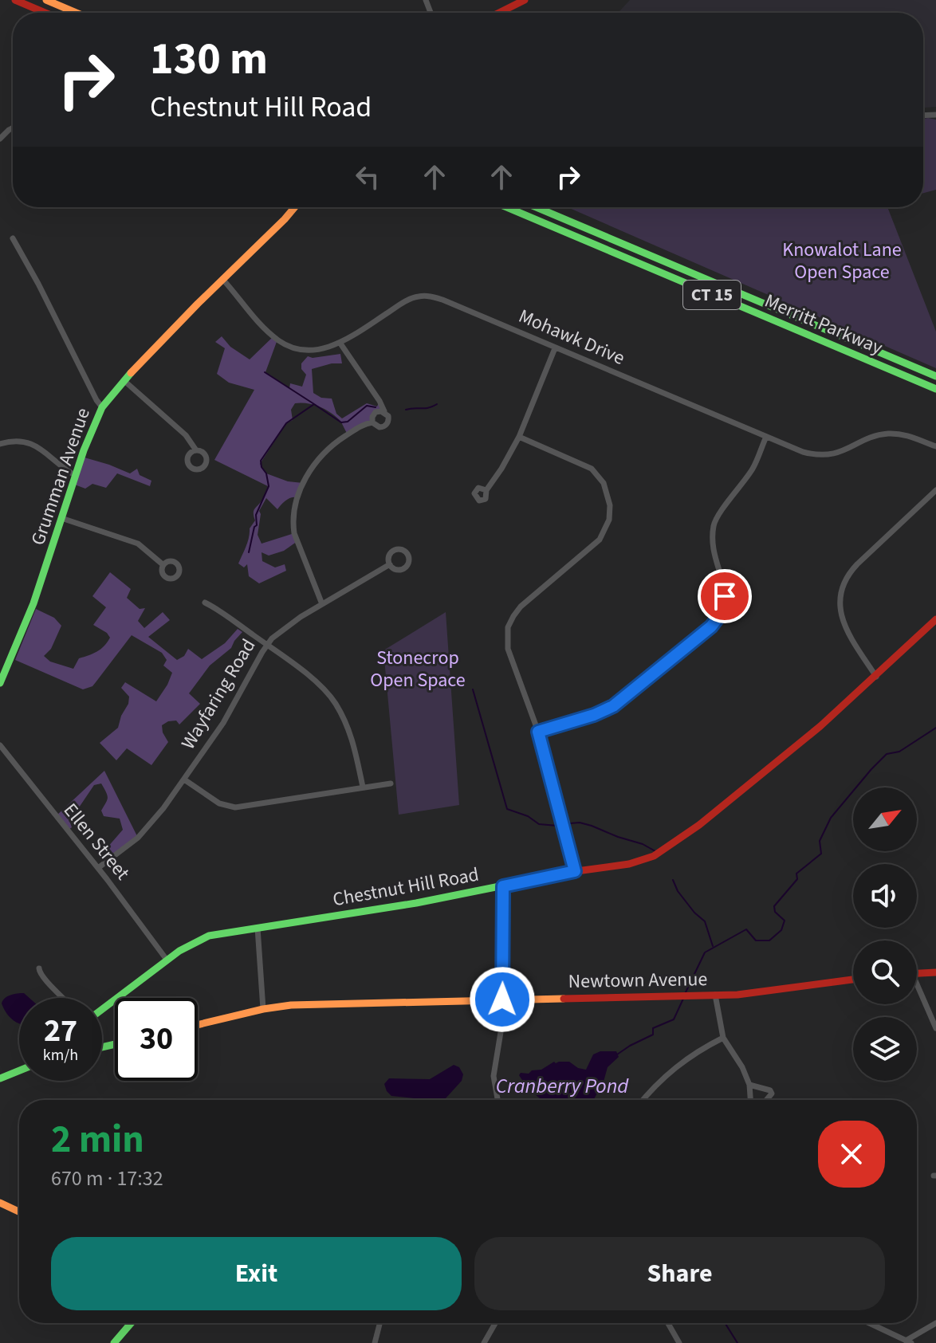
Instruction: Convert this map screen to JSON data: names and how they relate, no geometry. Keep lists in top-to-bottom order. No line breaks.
{"streets":{"main road":["CT 15","Merritt Parkway","Grumman Avenue","Chestnut Hill Road","Newtown Avenue"],"street":["Mohawk Drive","Wayfaring Road","Ellen Street"]},"crossings":[["Mohawk Drive","Grumman Avenue"],["Wayfaring Road","Ellen Street"],["Ellen Street","Chestnut Hill Road"]],"water":["Cranberry Pond"],"parks":["Knowalot Lane Open Space","Stonecrop Open Space"],"north":"top right","page":{"turn":["130 m","Chestnut Hill Road"],"speed":"27 km/h","limit":"30","heading":["2 min","670 m · 17:32"],"buttons":["Exit","Share"]}}
